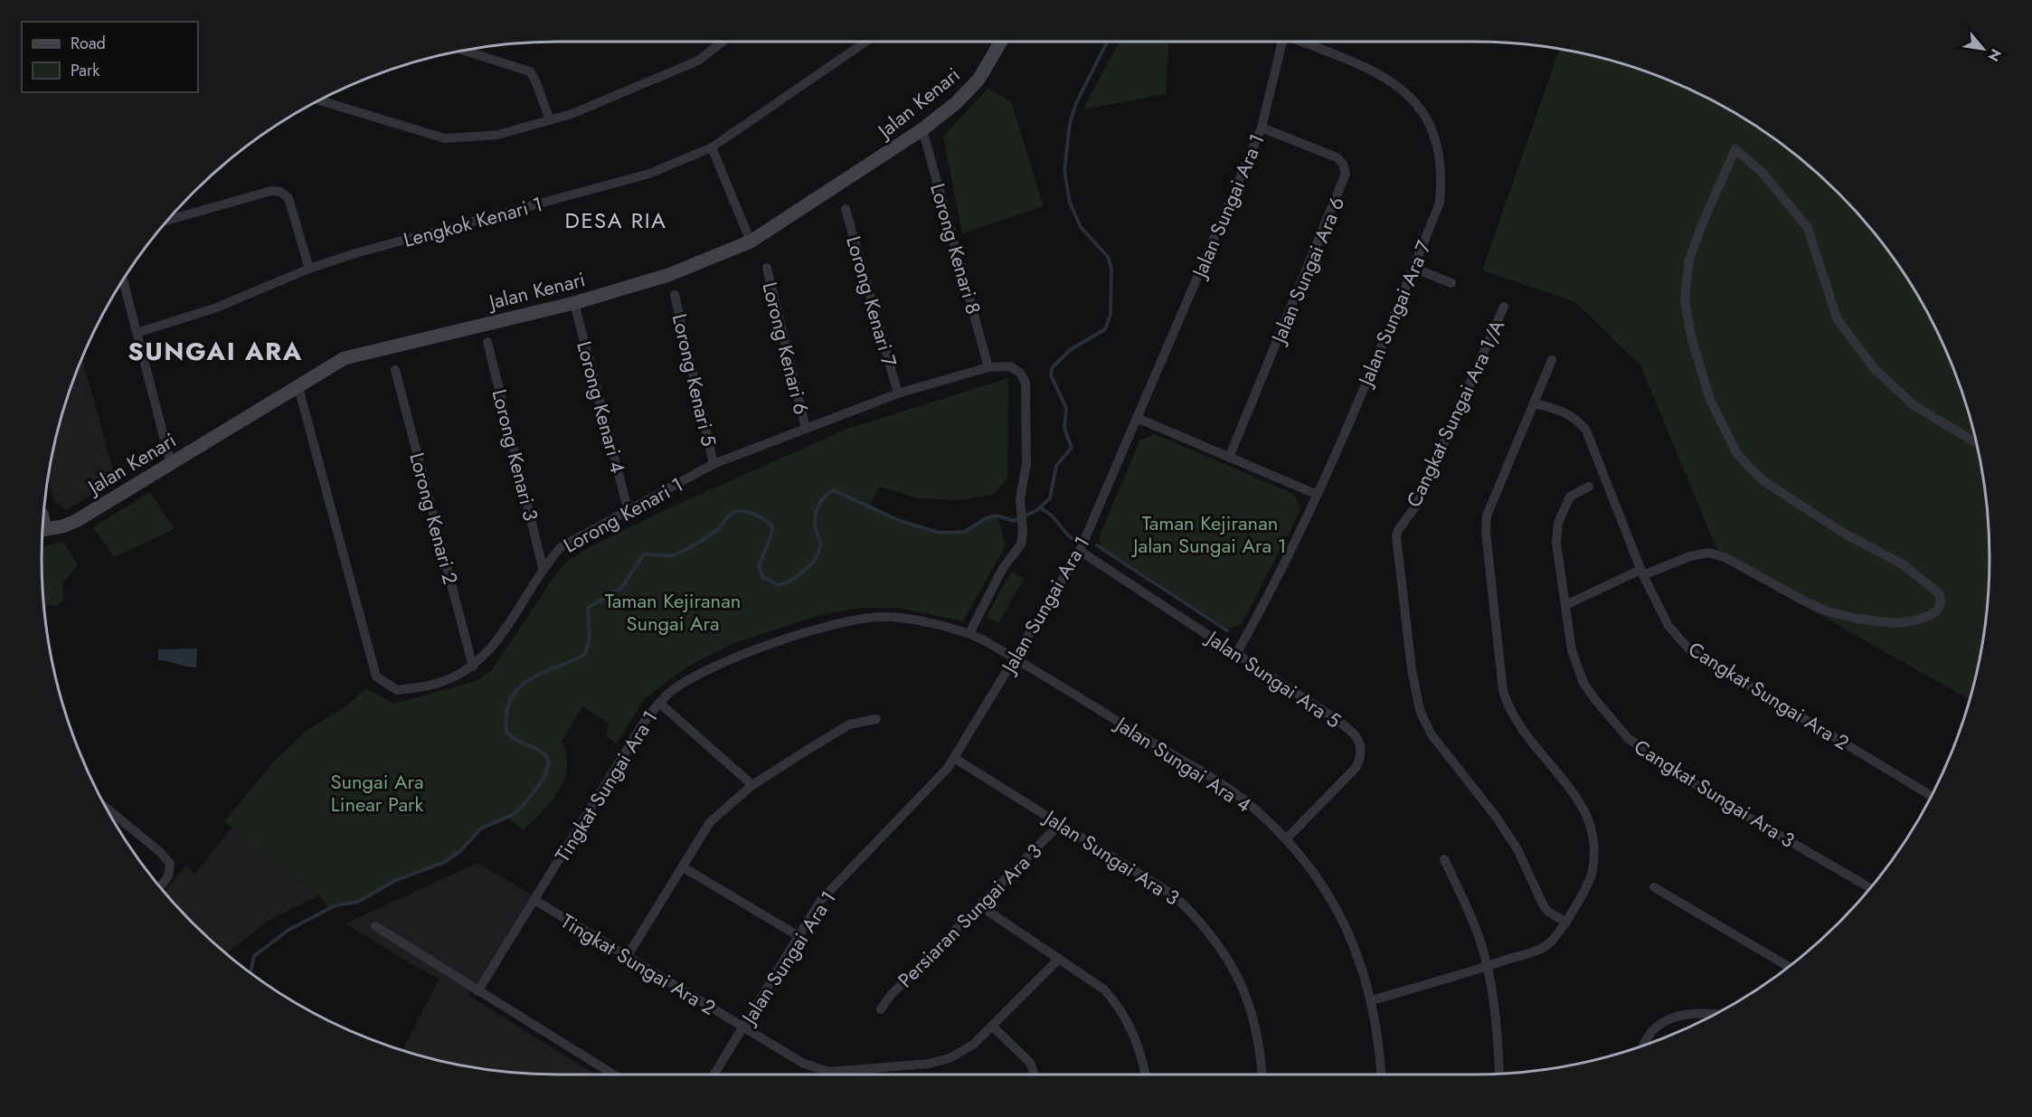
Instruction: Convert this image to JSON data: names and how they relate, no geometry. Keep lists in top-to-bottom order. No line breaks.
{"streets":{"street":["Jalan Kenari","Jalan Sungai Ara 1","Lengkok Kenari 1","Lorong Kenari 8","Jalan Sungai Ara 6","Lorong Kenari 7","Jalan Sungai Ara 7","Lorong Kenari 6","Lorong Kenari 5","Lorong Kenari 4","Cangkat Sungai Ara 1/A","Lorong Kenari 3","Lorong Kenari 1","Lorong Kenari 2","Jalan Sungai Ara 5","Cangkat Sungai Ara 2","Jalan Sungai Ara 4","Tingkat Sungai Ara 1","Cangkat Sungai Ara 3","Jalan Sungai Ara 3","Persiaran Sungai Ara 3","Tingkat Sungai Ara 2"]},"crossings":[["Jalan Kenari","Lorong Kenari 8"],["Jalan Kenari","Lorong Kenari 4"],["Jalan Kenari","Lorong Kenari 1"],["Jalan Sungai Ara 1","Jalan Sungai Ara 6"],["Jalan Sungai Ara 1","Jalan Sungai Ara 5"],["Jalan Sungai Ara 1","Jalan Sungai Ara 4"],["Jalan Sungai Ara 1","Tingkat Sungai Ara 1"],["Jalan Sungai Ara 1","Jalan Sungai Ara 3"],["Jalan Sungai Ara 1","Tingkat Sungai Ara 2"],["Lorong Kenari 8","Lorong Kenari 1"],["Lorong Kenari 7","Lorong Kenari 1"],["Jalan Sungai Ara 7","Jalan Sungai Ara 5"],["Lorong Kenari 6","Lorong Kenari 1"],["Lorong Kenari 5","Lorong Kenari 1"],["Lorong Kenari 4","Lorong Kenari 1"],["Lorong Kenari 3","Lorong Kenari 1"],["Lorong Kenari 1","Lorong Kenari 2"],["Lorong Kenari 1","Tingkat Sungai Ara 1"],["Jalan Sungai Ara 5","Jalan Sungai Ara 4"],["Jalan Sungai Ara 4","Tingkat Sungai Ara 1"],["Tingkat Sungai Ara 1","Tingkat Sungai Ara 2"],["Jalan Sungai Ara 3","Persiaran Sungai Ara 3"]],"districts":["DESA RIA","SUNGAI ARA"],"parks":["Taman Kejiranan Jalan Sungai Ara 1","Taman Kejiranan Sungai Ara","Sungai Ara Linear Park"],"legend":["Road","Park"],"north":"bottom right"}
